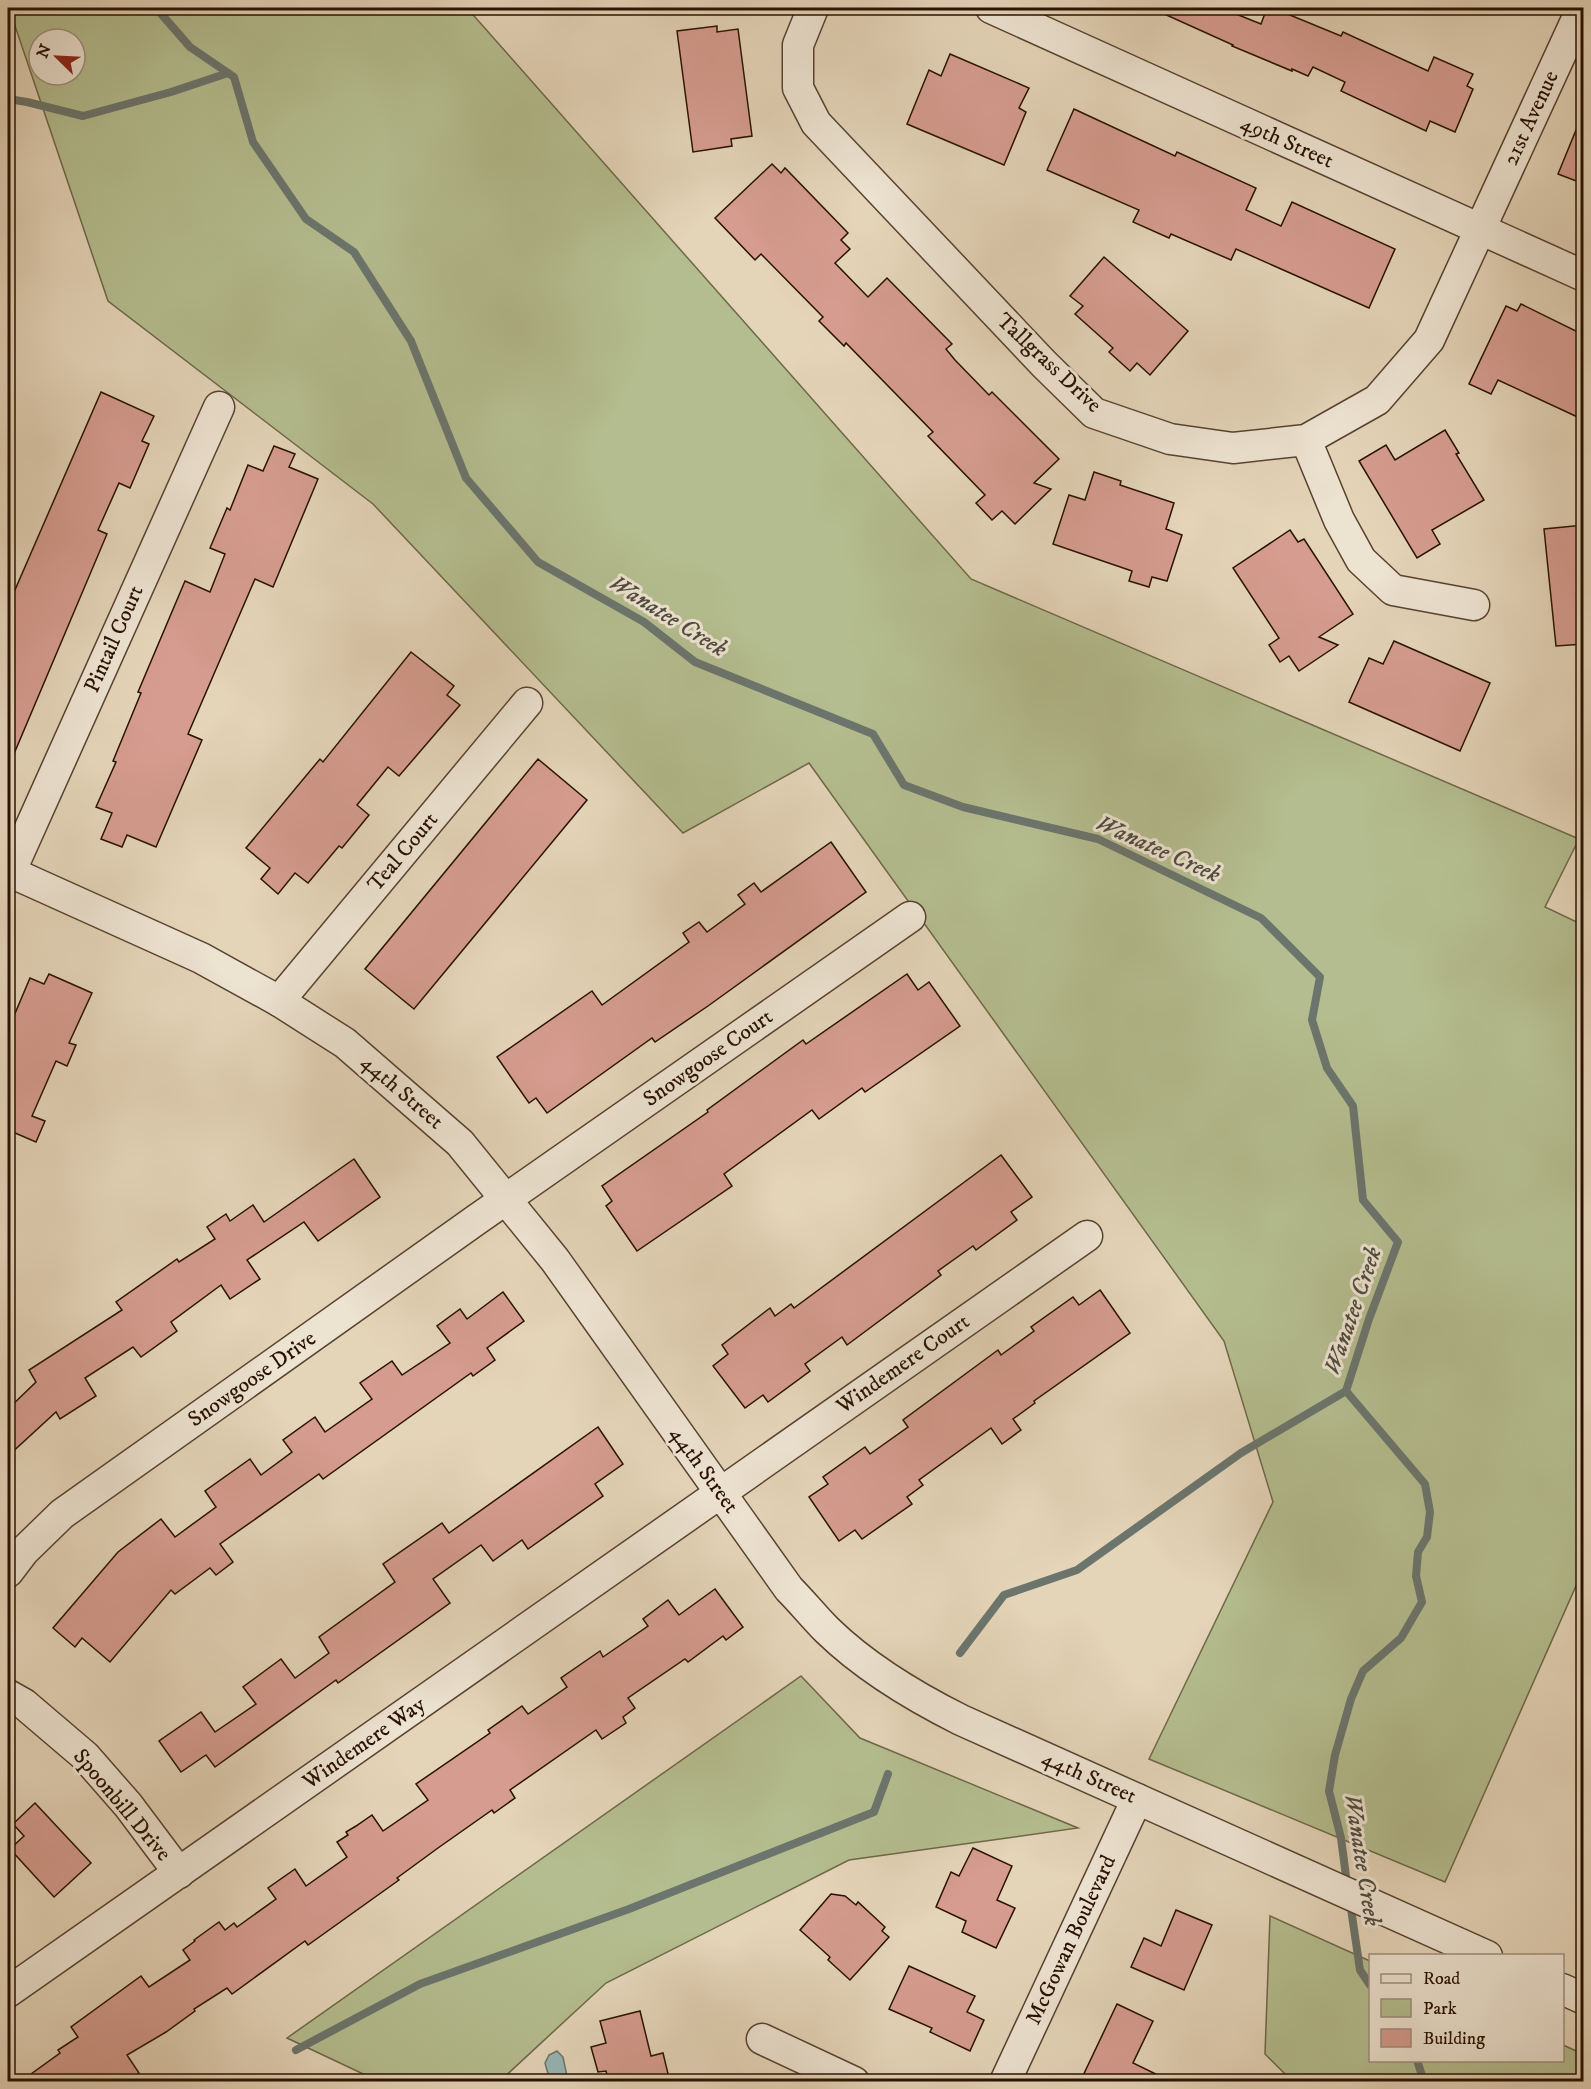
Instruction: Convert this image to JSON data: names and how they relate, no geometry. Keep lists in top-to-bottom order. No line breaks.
{"streets":{"street":["21st Avenue","49th Street","Tallgrass Drive","Pintail Court","Teal Court","Snowgoose Court","44th Street","Windemere Court","Snowgoose Drive","Windemere Way","Spoonbill Drive","McGowan Boulevard"]},"crossings":[["21st Avenue","49th Street"],["21st Avenue","Tallgrass Drive"],["49th Street","Tallgrass Drive"],["Pintail Court","44th Street"],["Teal Court","44th Street"],["Snowgoose Court","44th Street"],["Snowgoose Court","Snowgoose Drive"],["44th Street","Windemere Court"],["44th Street","Snowgoose Drive"],["44th Street","Windemere Way"],["44th Street","McGowan Boulevard"],["Windemere Court","Windemere Way"],["Windemere Way","Spoonbill Drive"]],"water":["Wanatee Creek"],"legend":["Road","Park","Building"],"north":"top left"}
